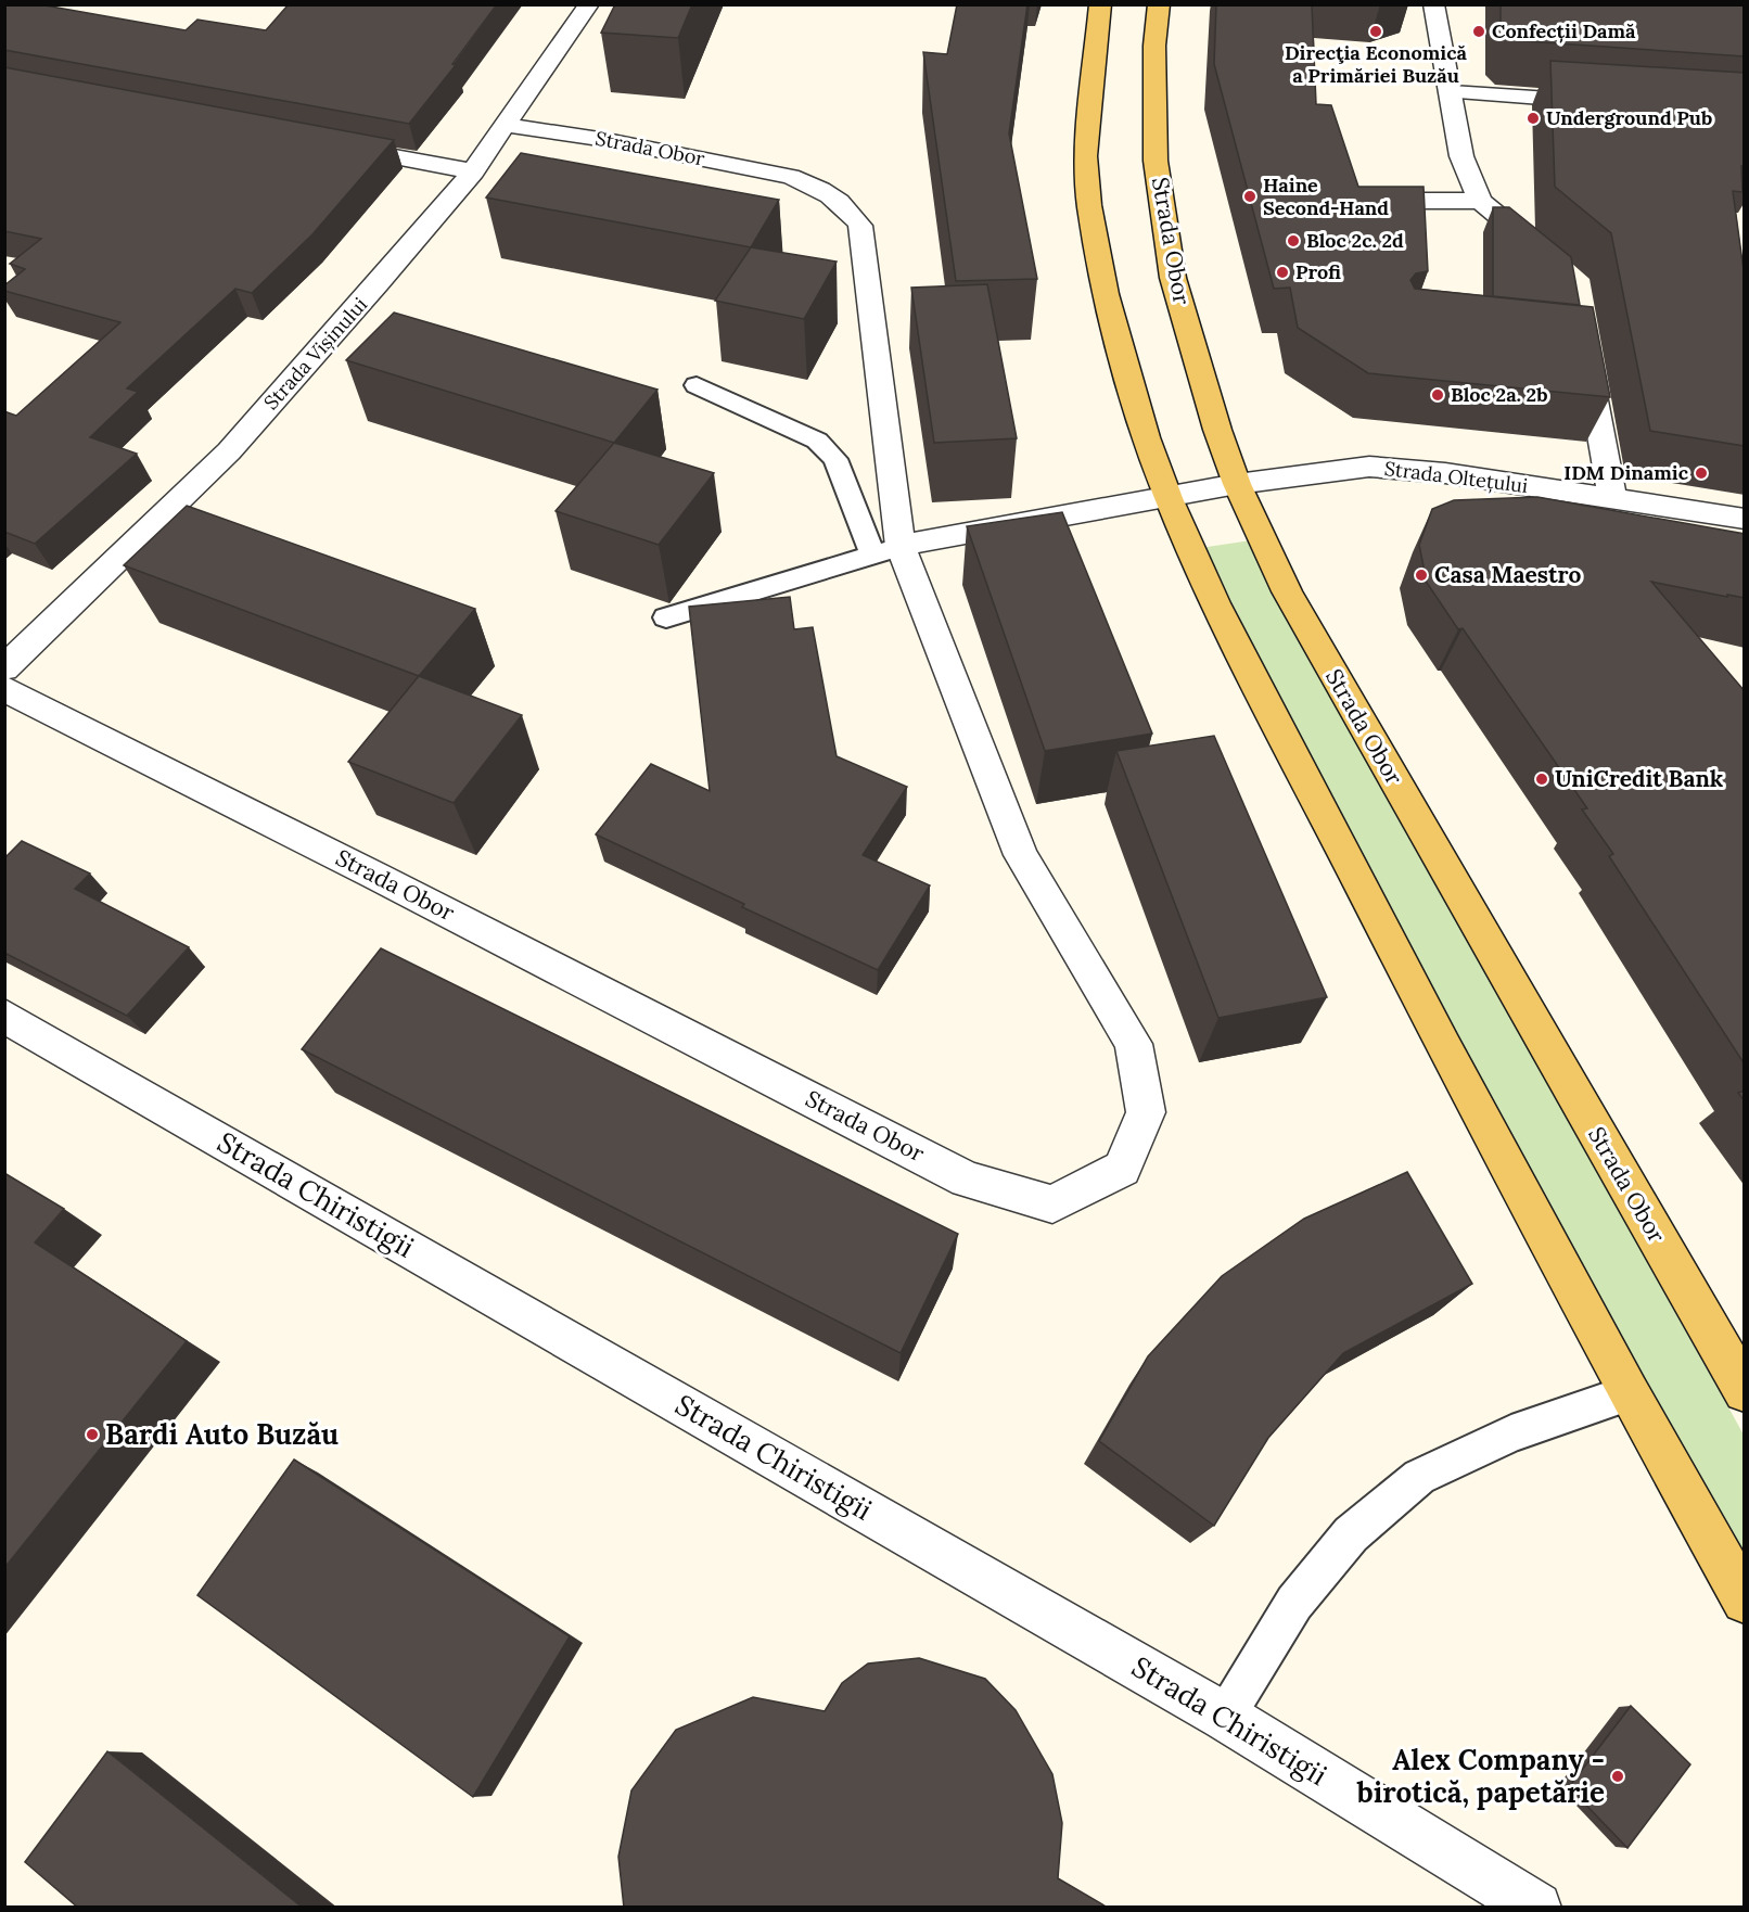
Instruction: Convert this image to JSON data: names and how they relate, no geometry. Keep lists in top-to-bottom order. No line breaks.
{"streets":{"main road":["Strada Obor"],"street":["Strada Vișinului","Strada Oltețului","Strada Chiristigii"]},"crossings":[["Strada Obor","Strada Vișinului"],["Strada Obor","Strada Oltețului"]],"places":["Direcţia Economică a Primăriei Buzău","Confecții Damă","Underground Pub","Haine Second-Hand","Bloc 2c. 2d","Profi","Bloc 2a. 2b","IDM Dinamic","Casa Maestro","UniCredit Bank","Bardi Auto Buzău","Alex Company - birotică, papetărie"]}
